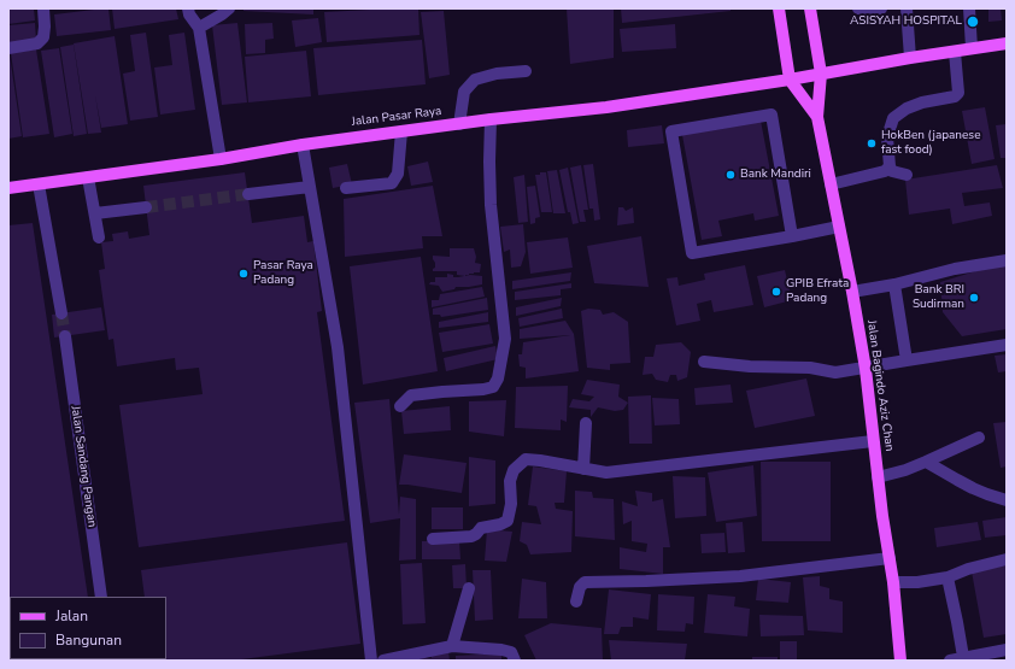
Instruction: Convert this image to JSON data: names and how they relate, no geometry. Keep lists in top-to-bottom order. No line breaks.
{"streets":{"main road":["Jalan Pasar Raya","Jalan Bagindo Aziz Chan"],"street":["Jalan Sandang Pangan"]},"places":["ASISYAH HOSPITAL","HokBen (japanese fast food)","Bank Mandiri","Pasar Raya Padang","GPIB Efrata Padang","Bank BRI Sudirman"],"legend":["Jalan","Bangunan"]}
